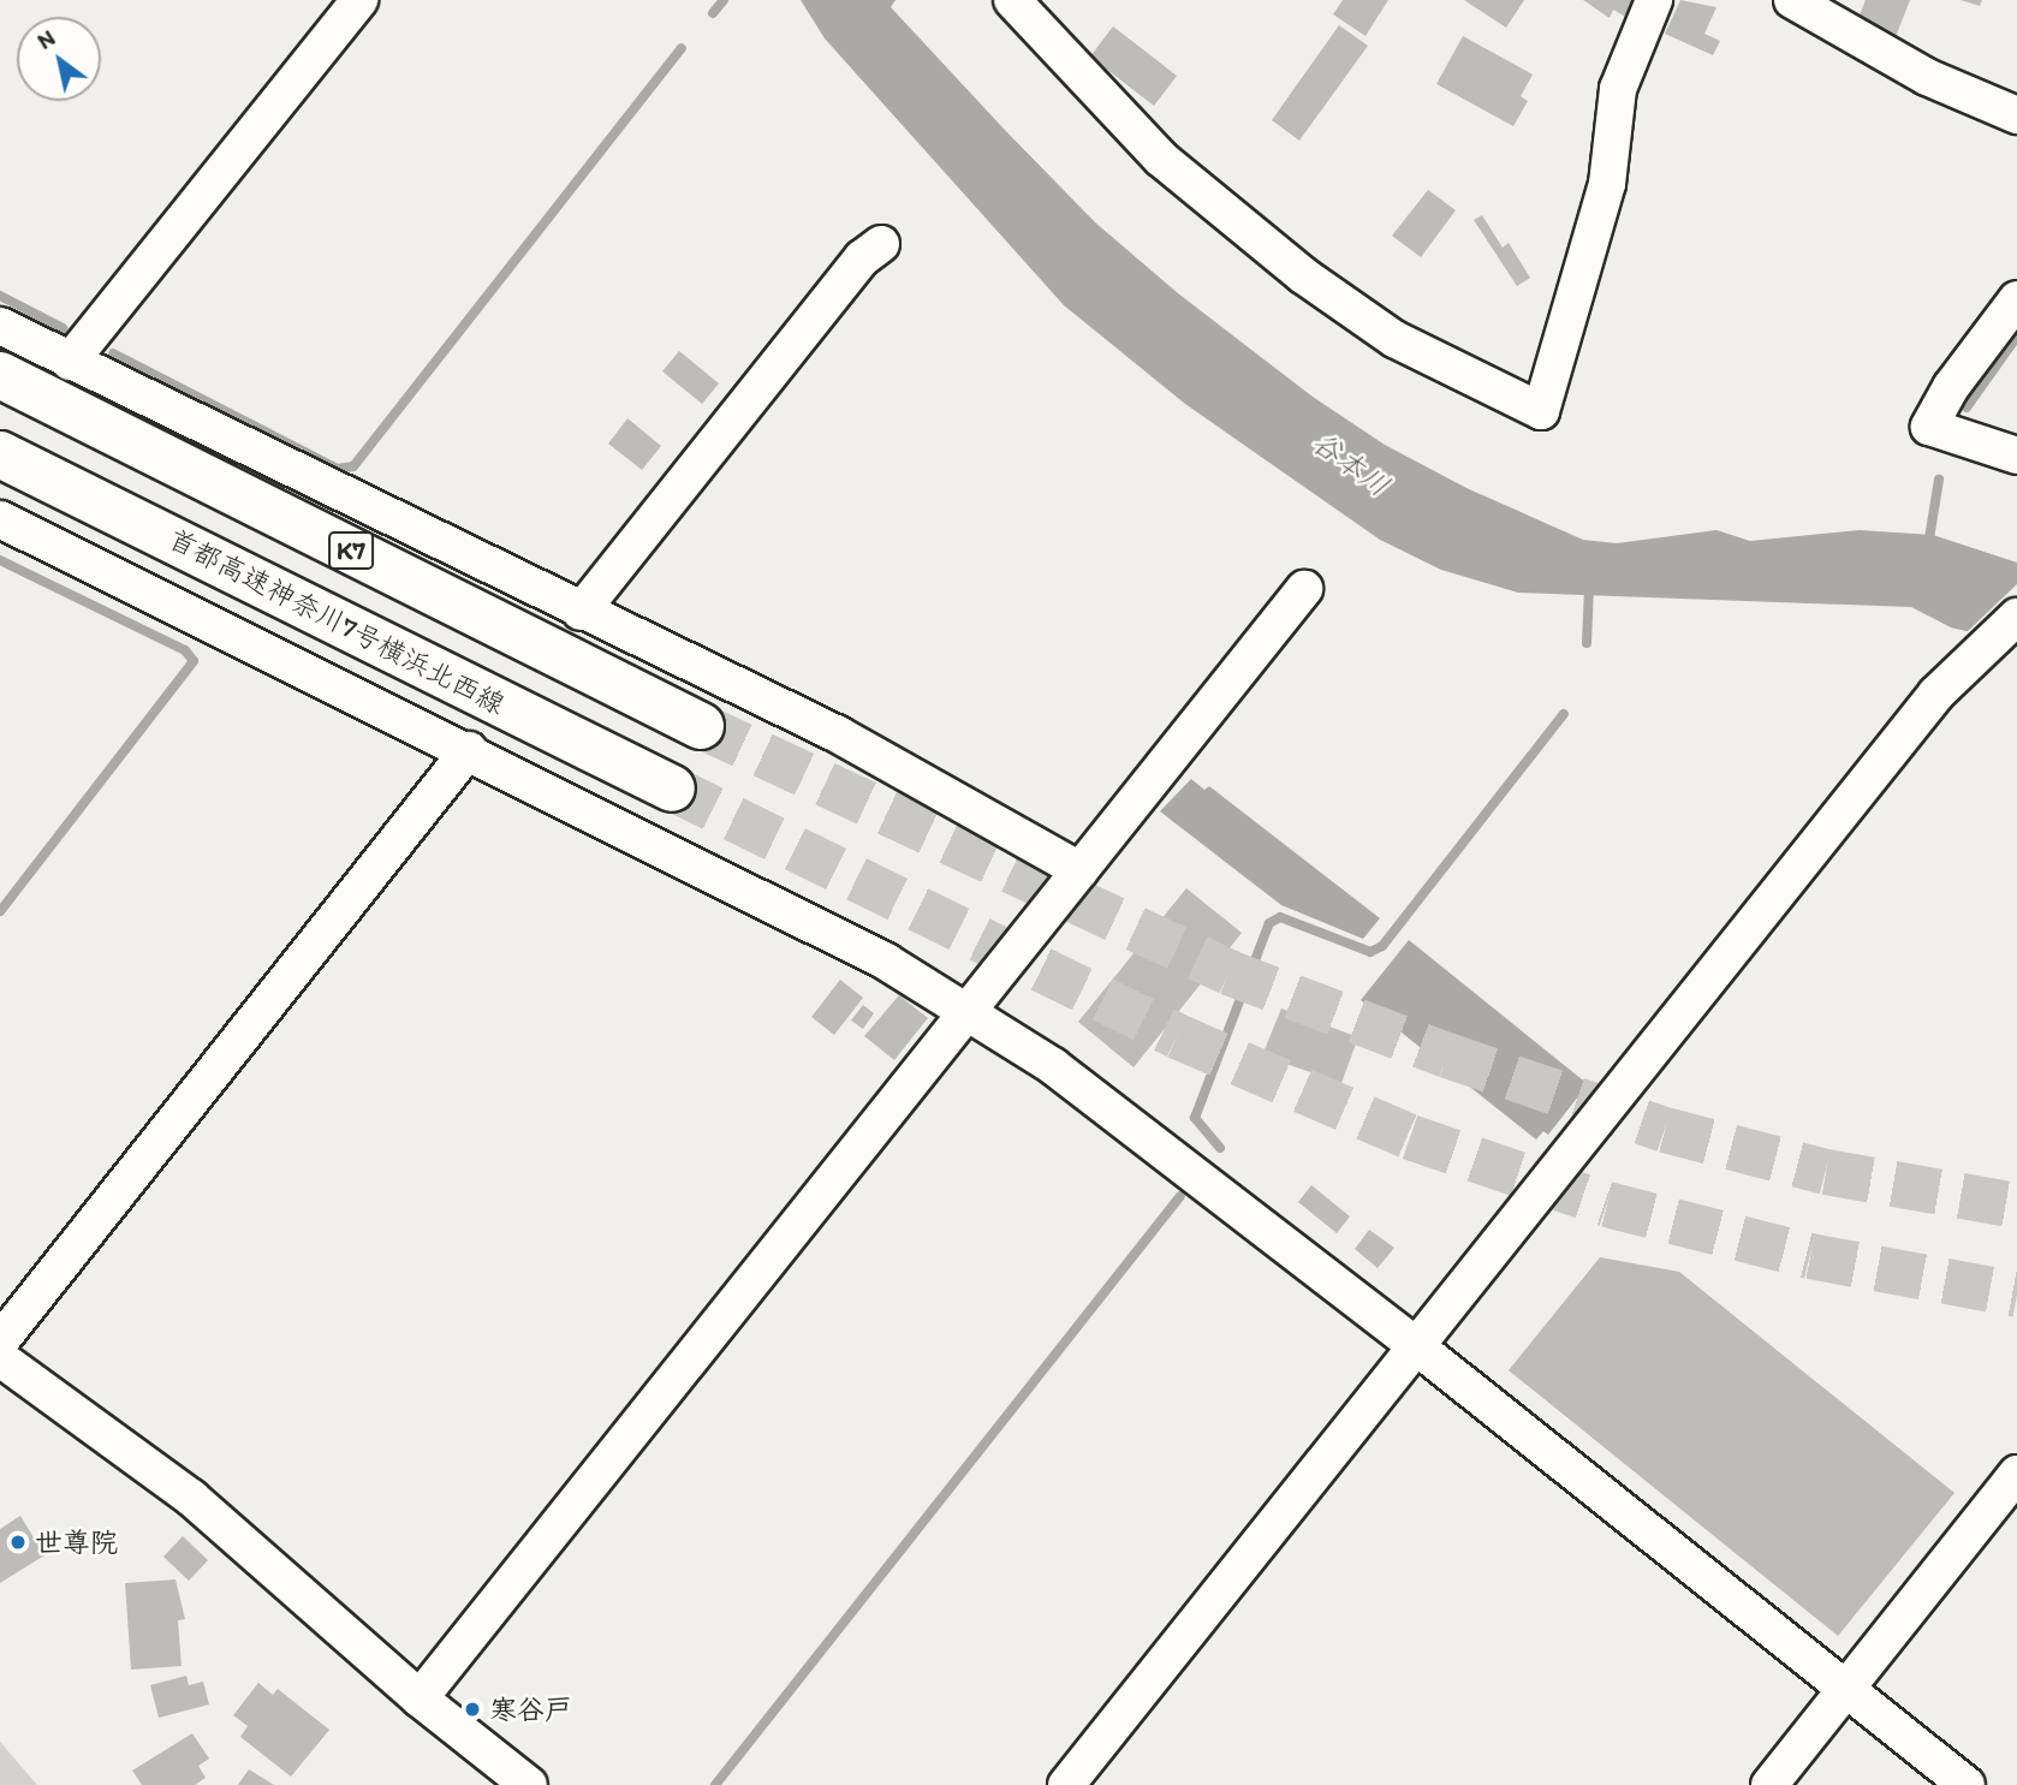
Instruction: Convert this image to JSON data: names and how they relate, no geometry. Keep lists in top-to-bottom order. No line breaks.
{"streets":{"highway":["K7","首都高速神奈川7号横浜北西線"]},"water":["谷本川"],"places":["世尊院","寒谷戸"],"north":"top left"}
